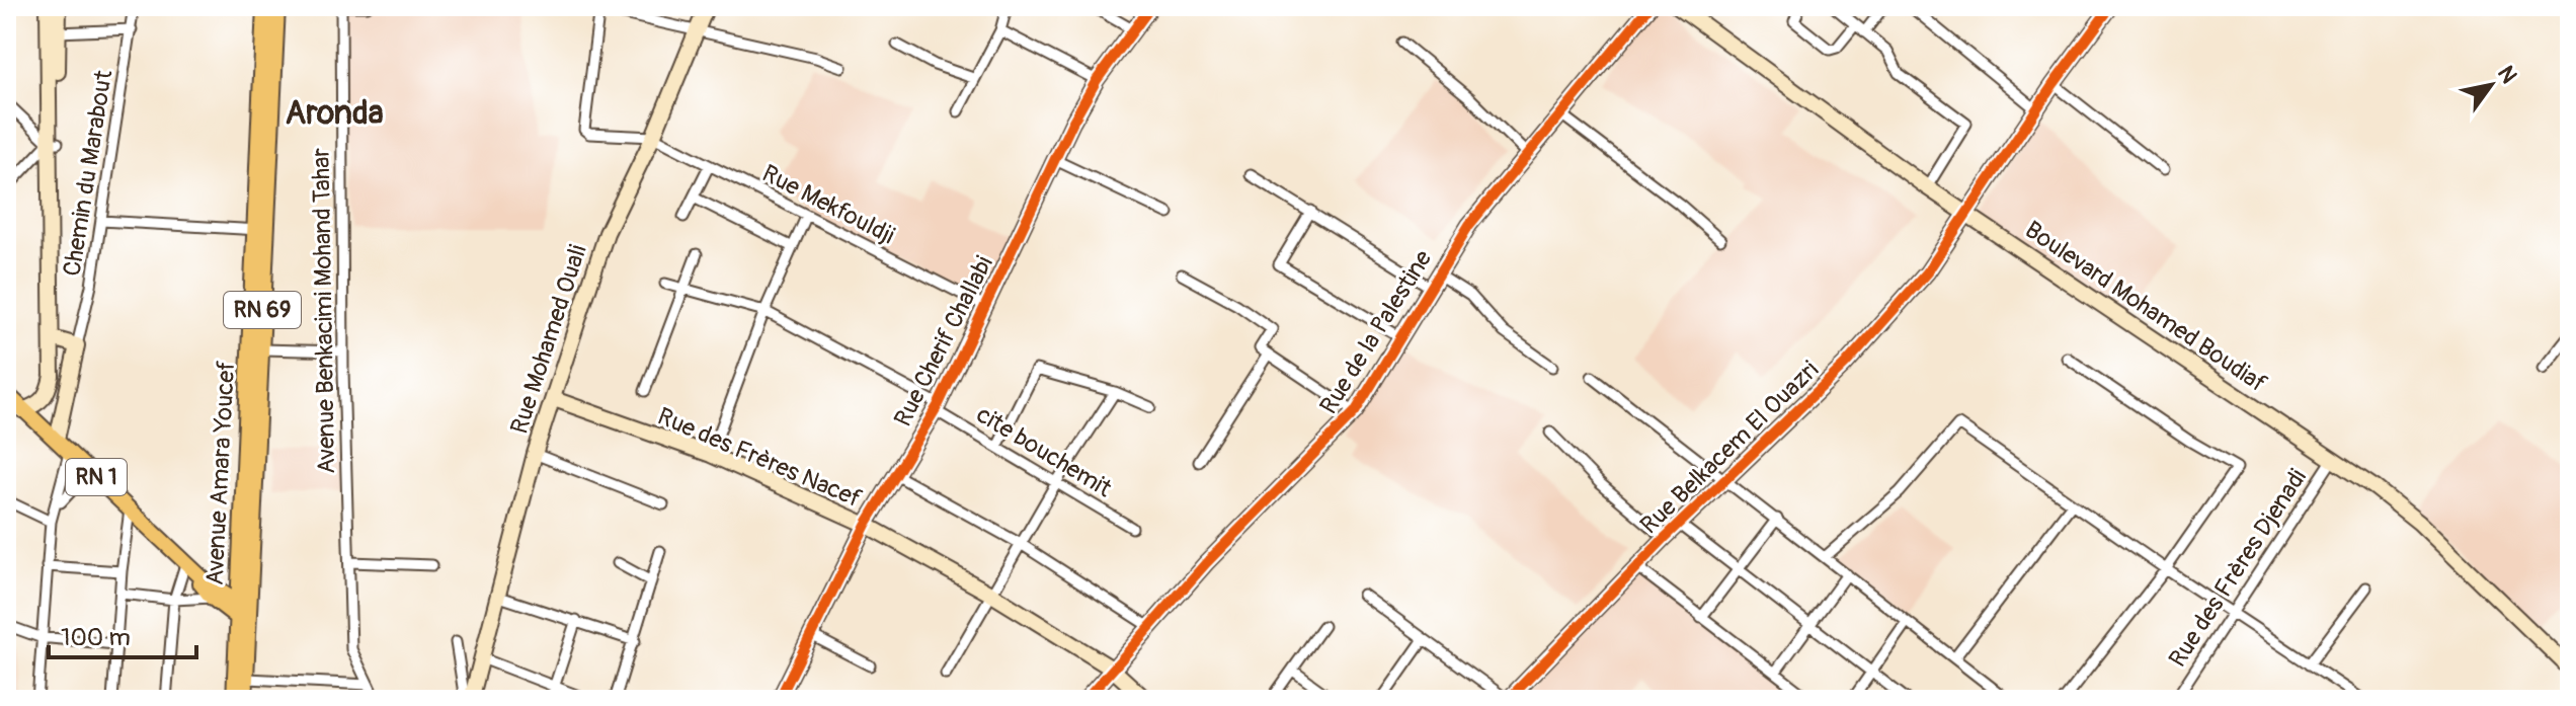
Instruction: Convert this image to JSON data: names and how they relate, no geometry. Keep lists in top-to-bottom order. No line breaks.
{"streets":{"main road":["RN 69","Avenue Amara Youcef","RN 1"],"street":["Chemin du Marabout","Rue Mekfouldji","Boulevard Mohamed Boudiaf","Avenue Benkacimi Mohand Tahar","Rue de la Palestine","Rue Mohamed Ouali","Rue Cherif Challabi","Rue Belkacem El Ouazri","cite bouchemit","Rue des Frères Nacef","Rue des Frères Djenadi"]},"crossings":[["Rue Mekfouldji","Rue Mohamed Ouali"],["Rue Mekfouldji","Rue Cherif Challabi"],["Boulevard Mohamed Boudiaf","Rue Belkacem El Ouazri"],["Boulevard Mohamed Boudiaf","Rue des Frères Djenadi"],["Rue de la Palestine","Rue des Frères Nacef"],["Rue Mohamed Ouali","Rue des Frères Nacef"],["Rue Cherif Challabi","cite bouchemit"],["Rue Cherif Challabi","Rue des Frères Nacef"],["Avenue Amara Youcef","RN 1"]],"districts":["Aronda"],"scale_bar":"100 m","north":"top right"}
